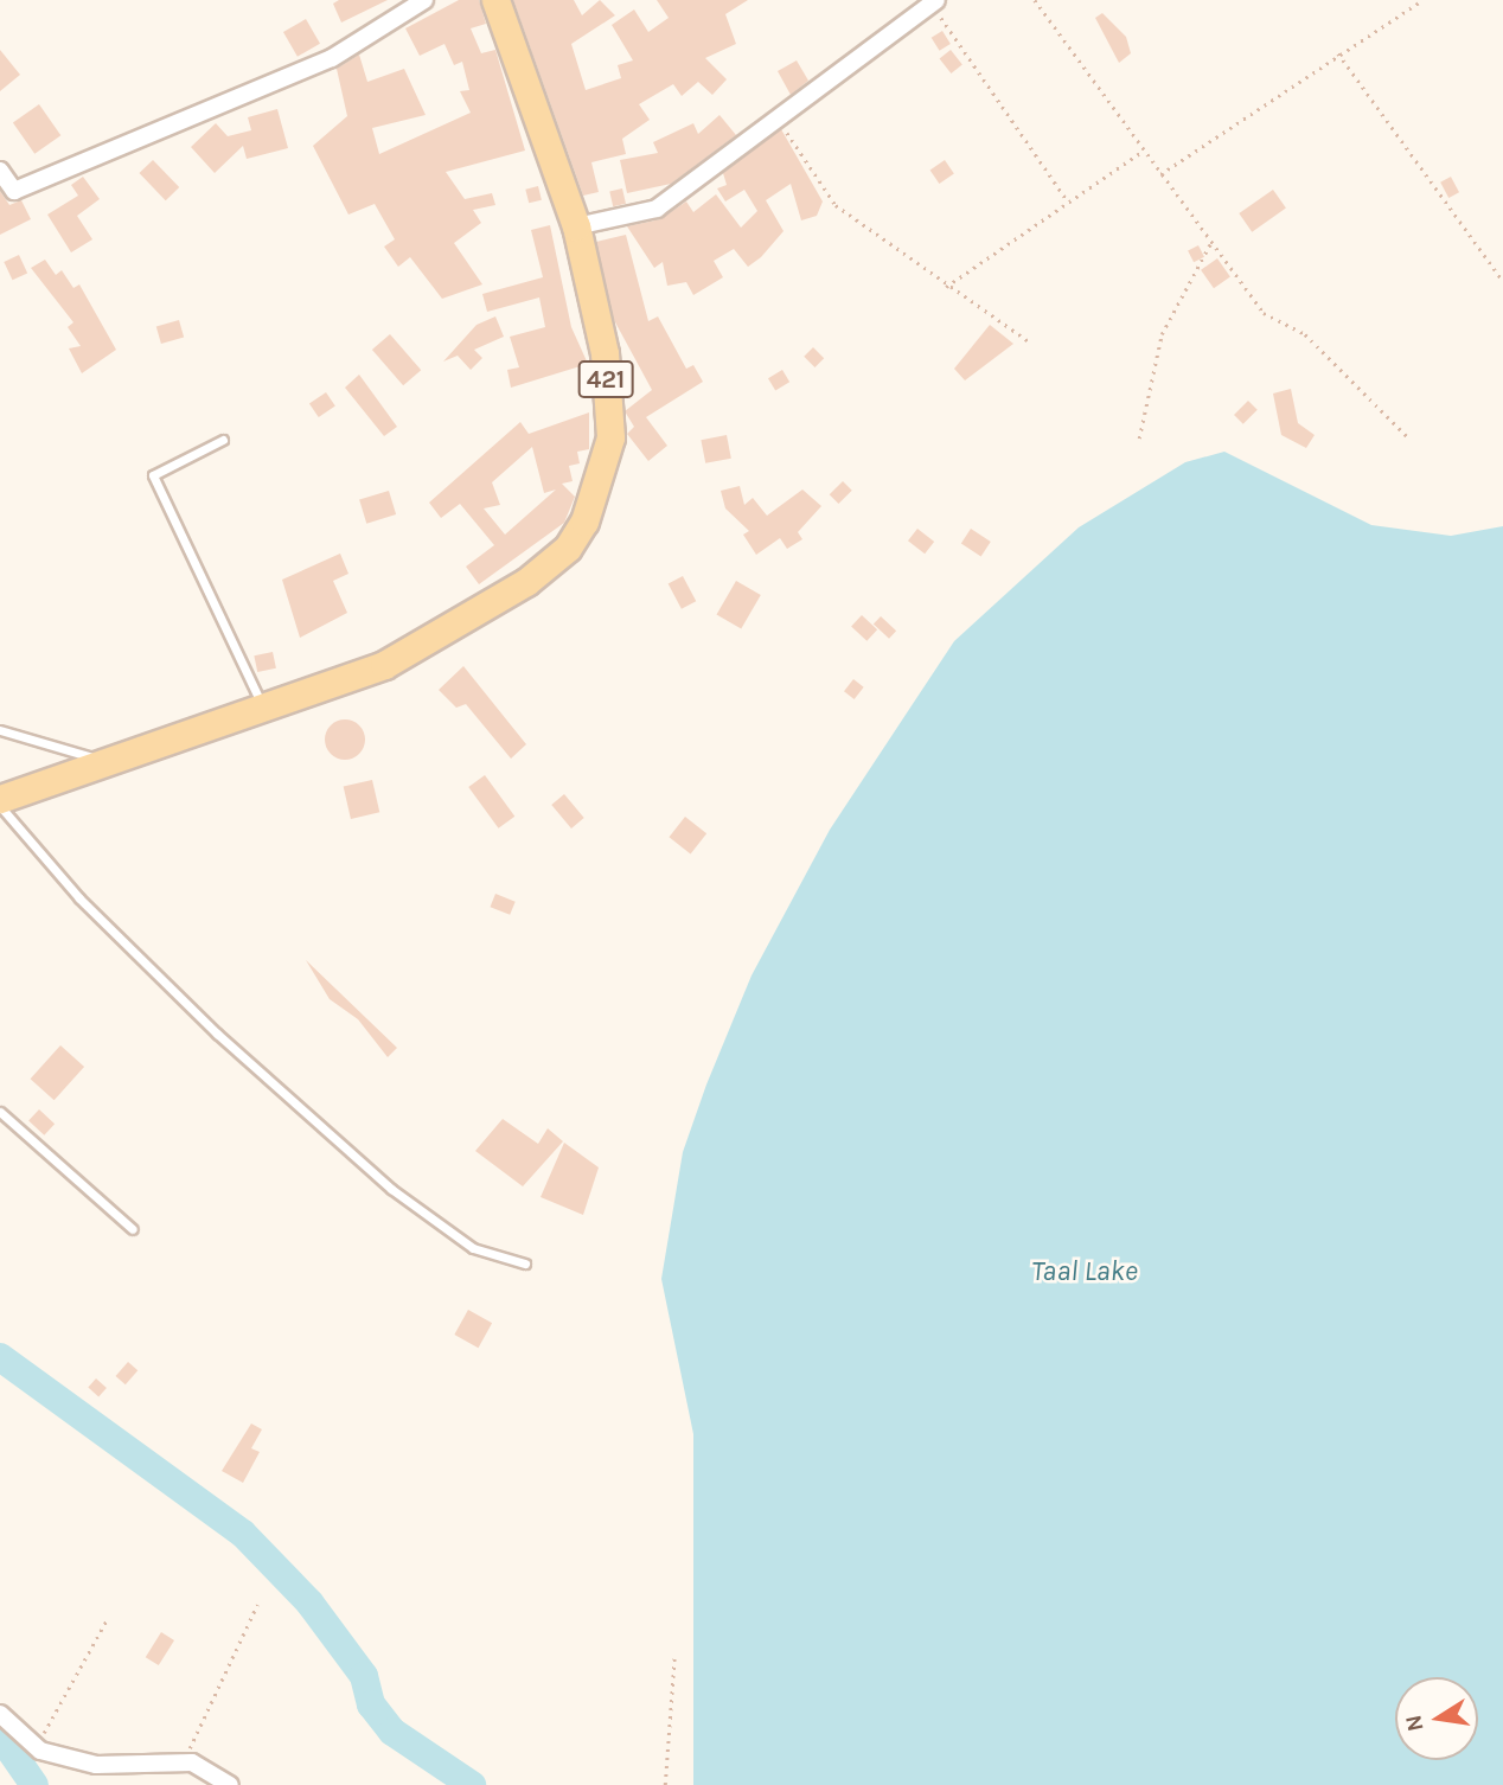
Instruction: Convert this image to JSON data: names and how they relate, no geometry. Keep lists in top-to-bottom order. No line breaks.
{"streets":{"main road":["421"]},"water":["Taal Lake"],"north":"left"}
